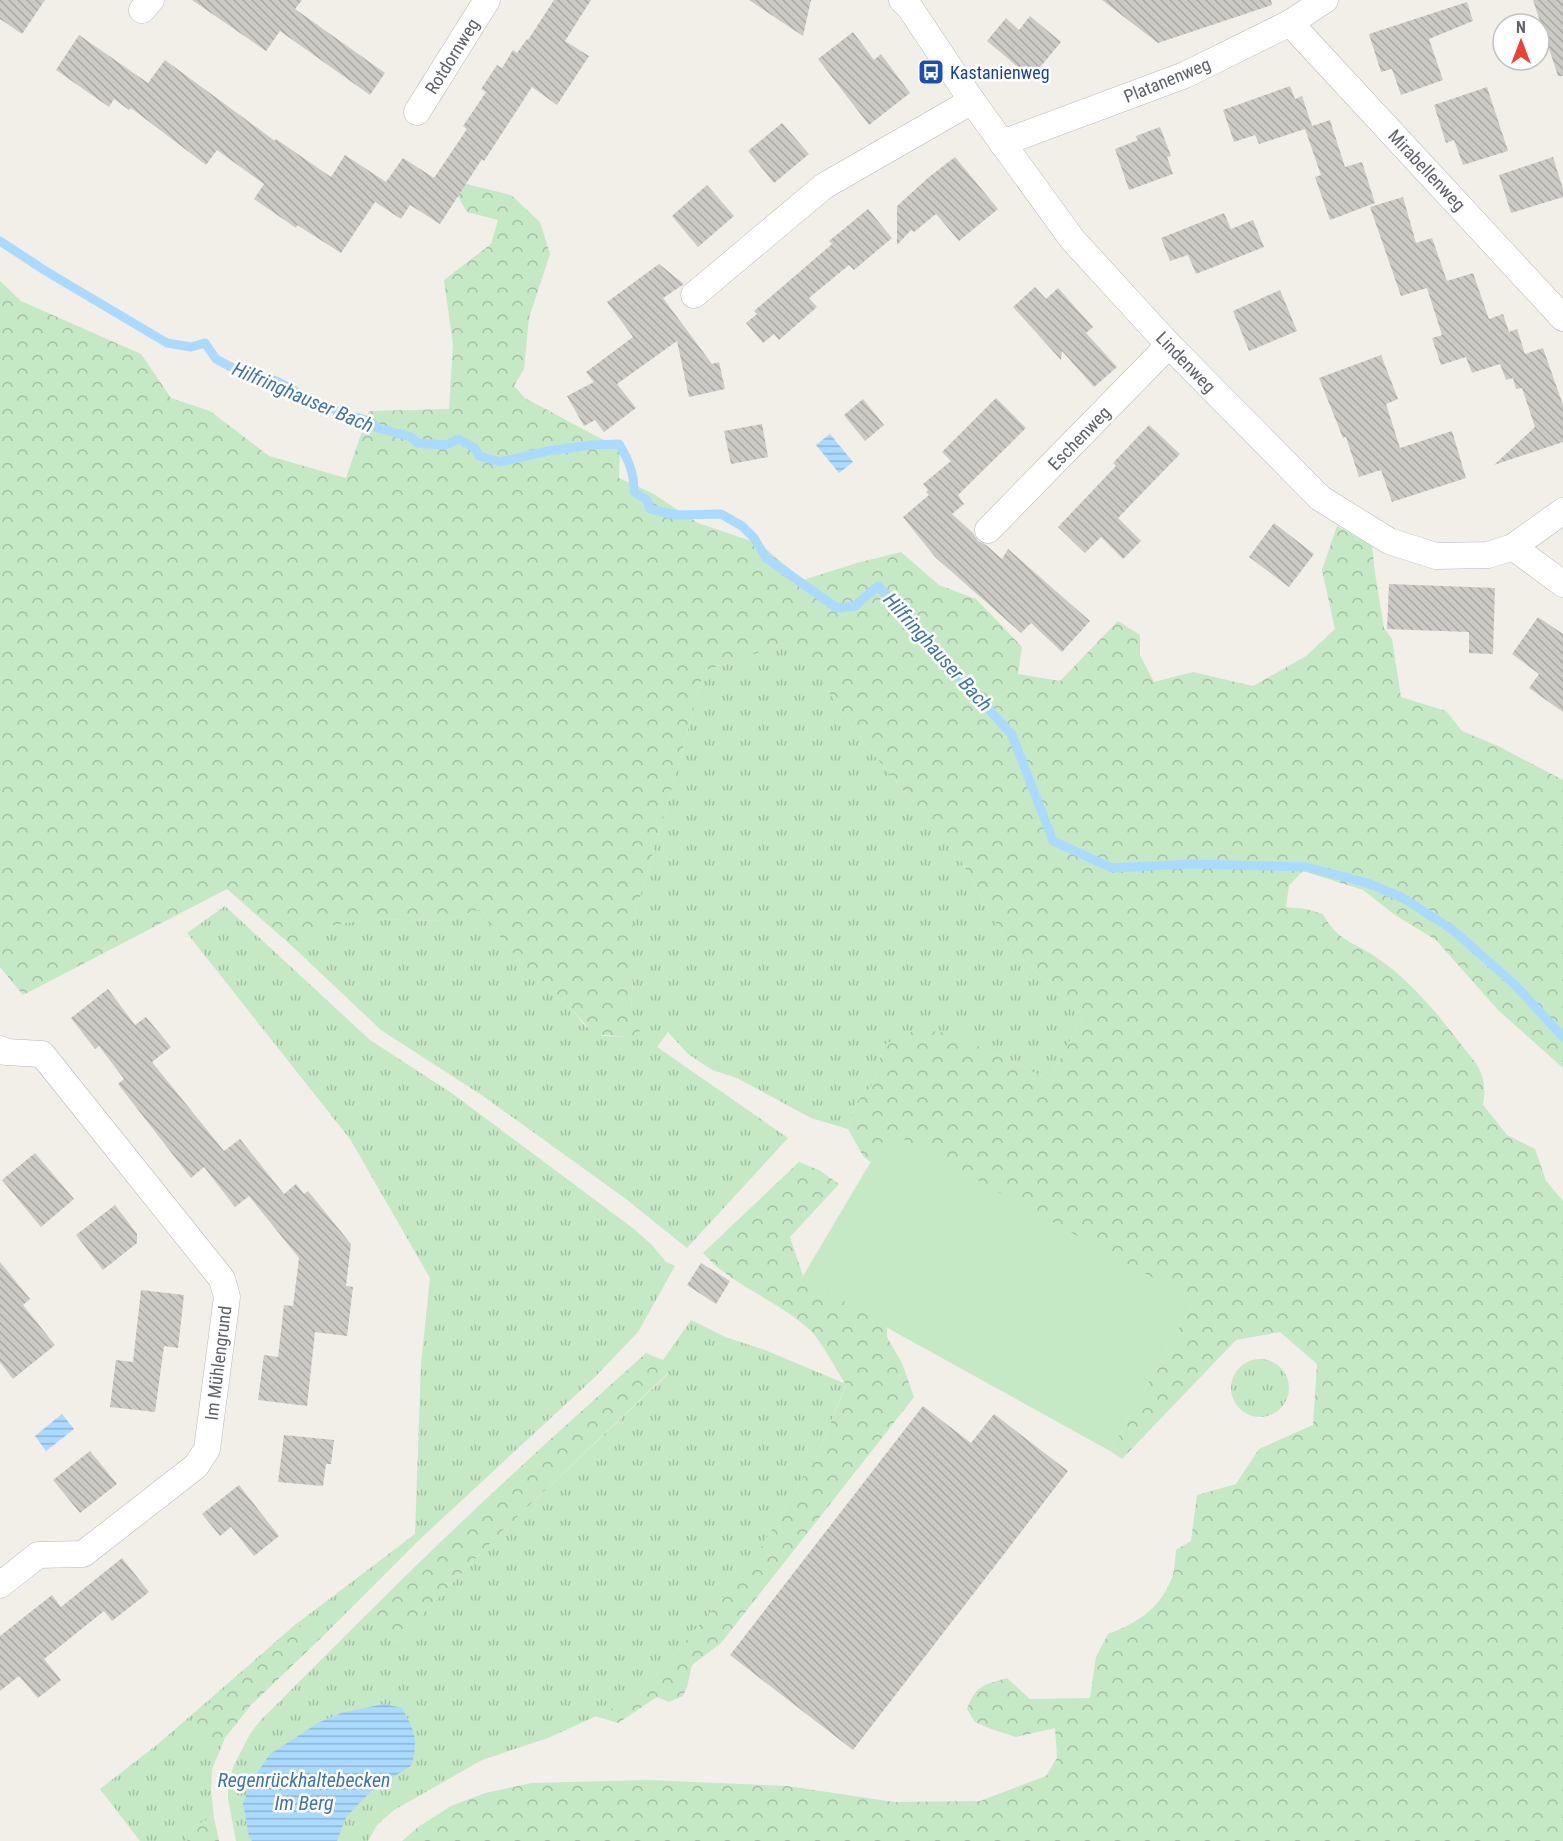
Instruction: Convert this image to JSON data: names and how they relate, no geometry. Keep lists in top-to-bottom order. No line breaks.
{"streets":{"street":["Rotdornweg","Platanenweg","Mirabellenweg","Lindenweg","Eschenweg","Im Mühlengrund"]},"crossings":[["Platanenweg","Mirabellenweg"],["Platanenweg","Lindenweg"],["Lindenweg","Eschenweg"]],"water":["Hilfringhauser Bach","Regenrückhaltebecken Im Berg"],"places":{"bus stop":["Kastanienweg"]},"north":"top"}
